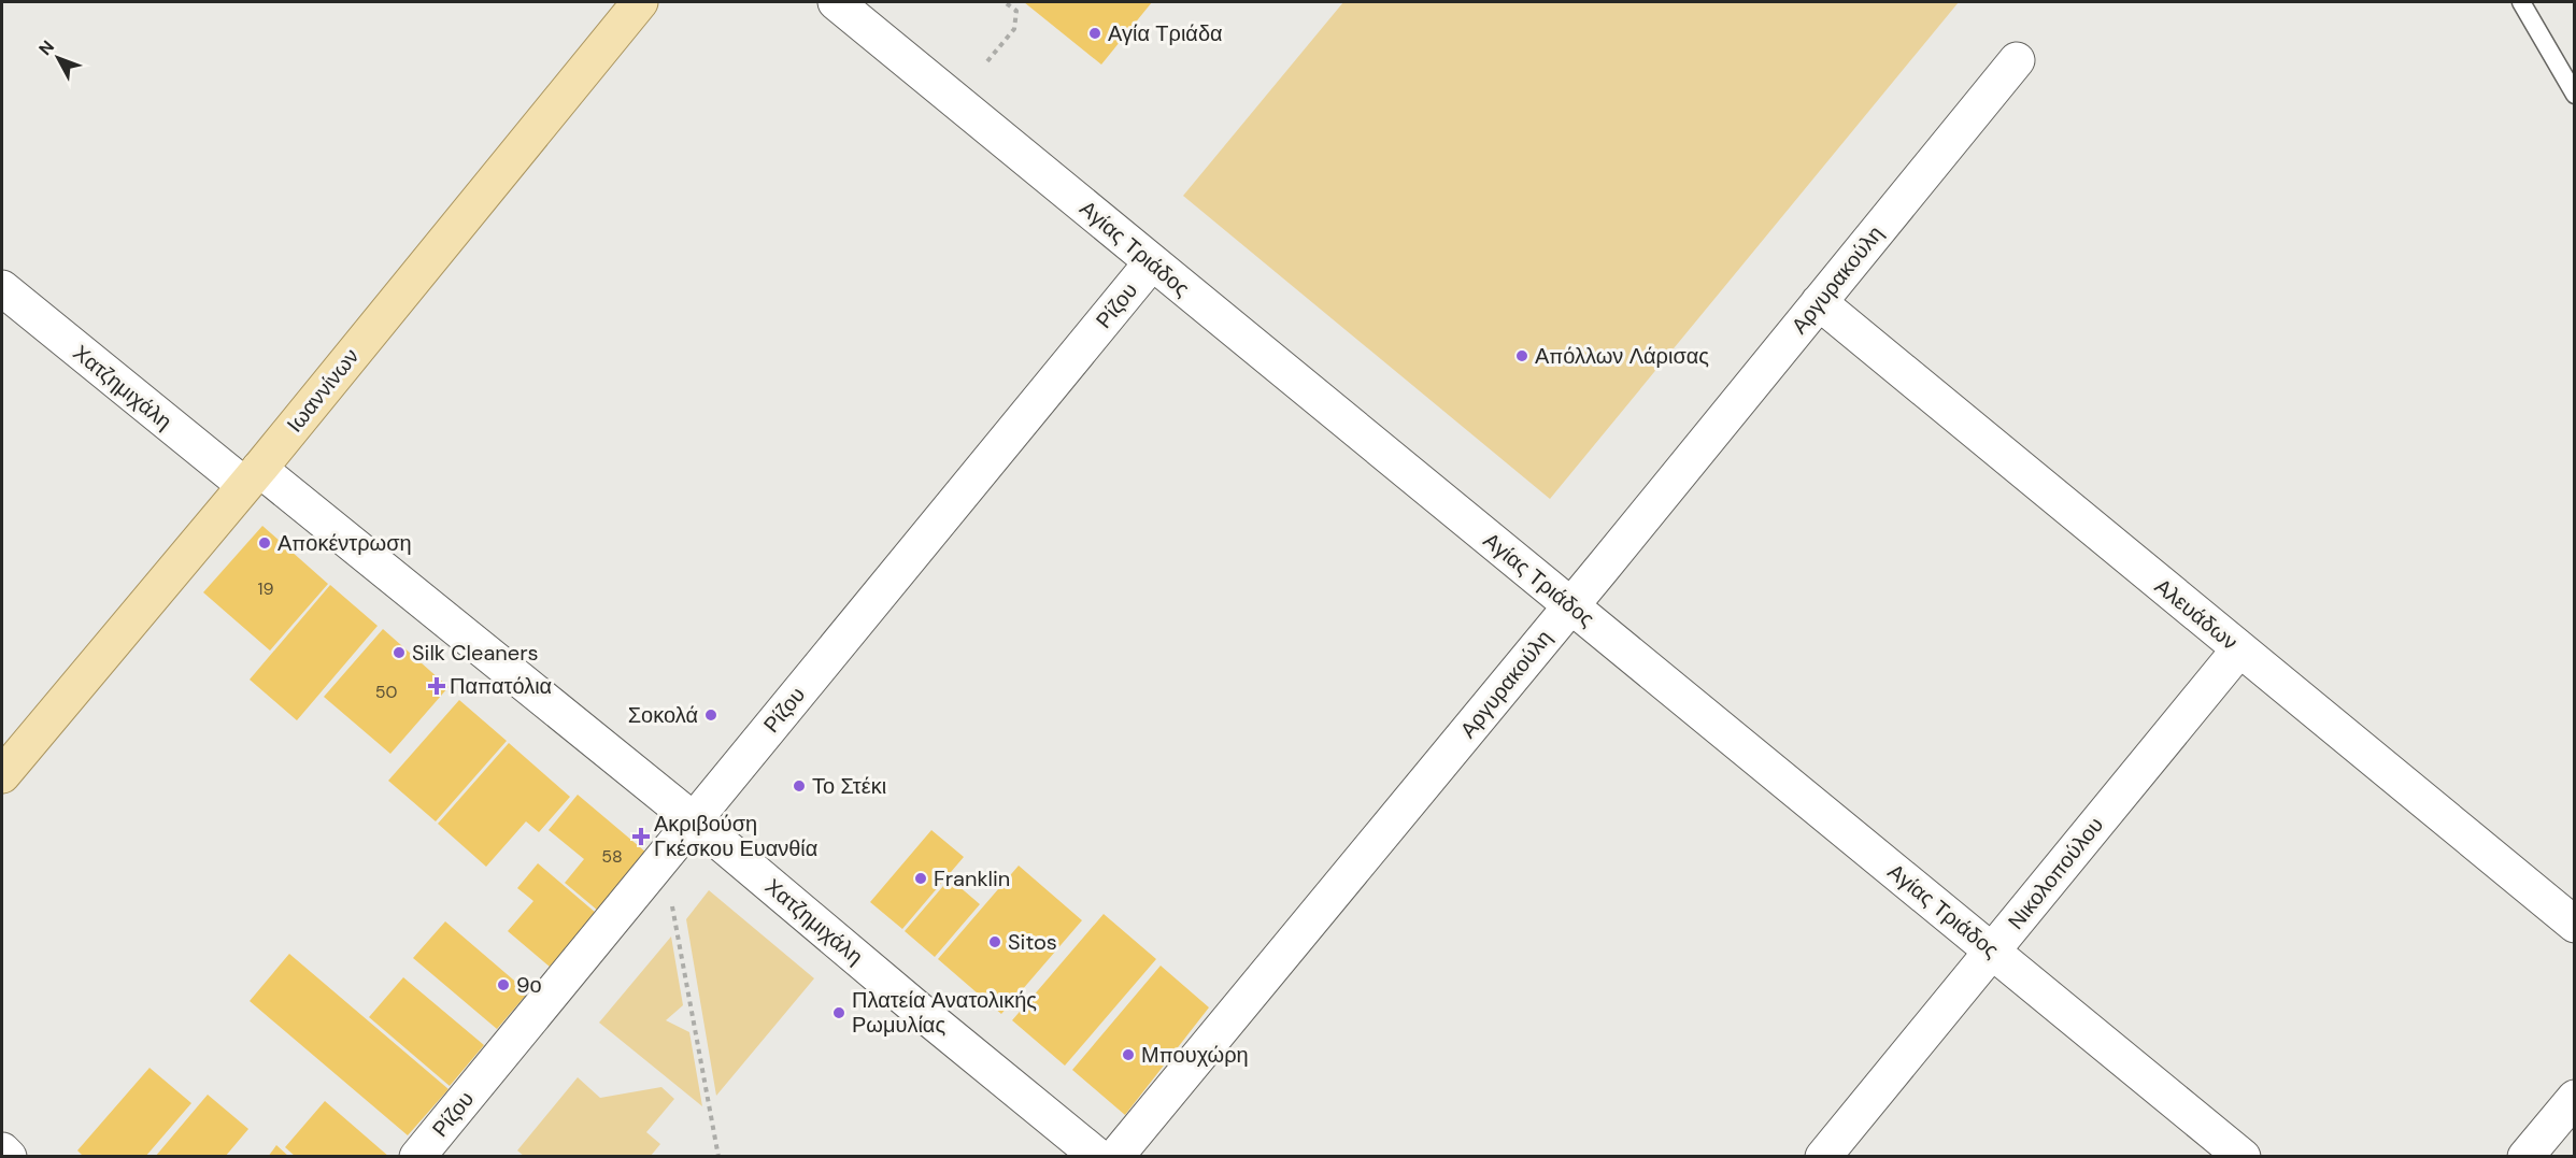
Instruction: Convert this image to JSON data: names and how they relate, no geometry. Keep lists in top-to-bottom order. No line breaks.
{"streets":{"main road":["Ιωαννίνων"],"street":["Αγίας Τριάδος","Αργυρακούλη","Ρίζου","Χατζημιχάλη","Αλευάδων","Νικολοπούλου"]},"crossings":[["Αγίας Τριάδος","Αργυρακούλη"],["Αγίας Τριάδος","Ρίζου"],["Αγίας Τριάδος","Νικολοπούλου"],["Αργυρακούλη","Αλευάδων"],["Ρίζου","Χατζημιχάλη"],["Χατζημιχάλη","Ιωαννίνων"],["Αλευάδων","Νικολοπούλου"]],"places":{"other":["Αγία Τριάδα","Απόλλων Λάρισας","Αποκέντρωση","Silk Cleaners","Σοκολά","Το Στέκι","Franklin","Sitos","9ο","Πλατεία Ανατολικής Ρωμυλίας","Μπουχώρη"],"health":["Παπατόλια","Ακριβούση Γκέσκου Ευανθία"]},"house_numbers":["19","50","58"],"north":"top left"}
